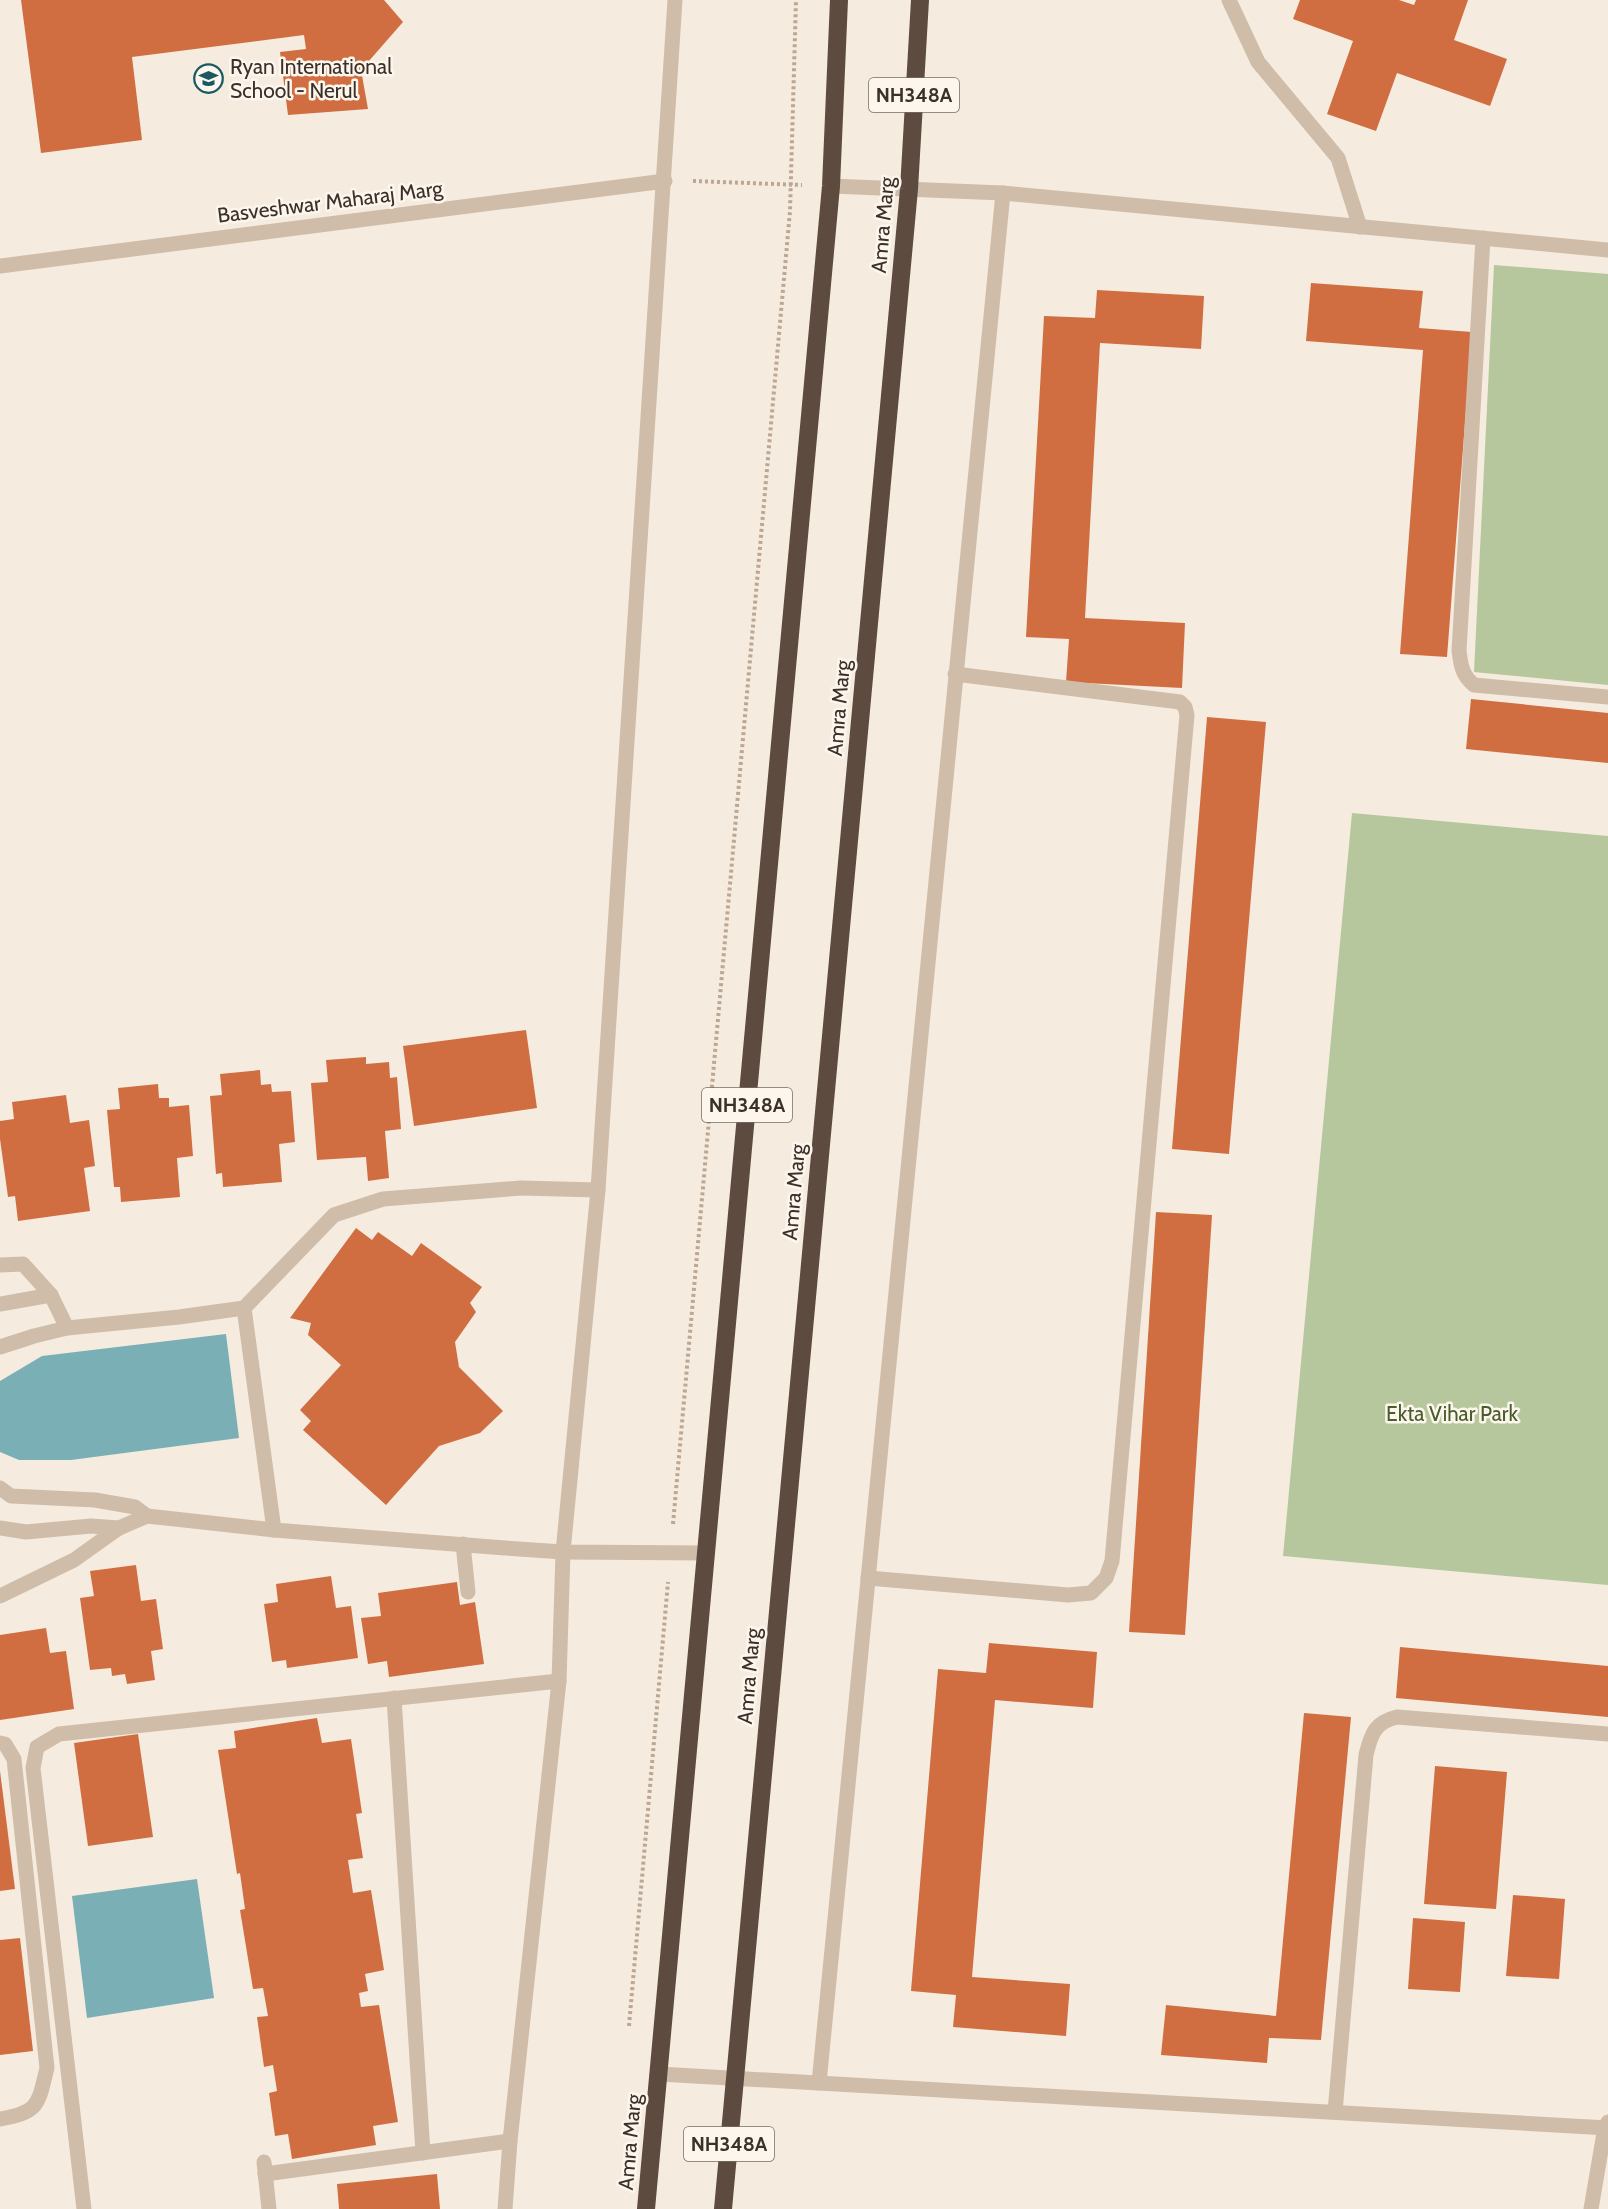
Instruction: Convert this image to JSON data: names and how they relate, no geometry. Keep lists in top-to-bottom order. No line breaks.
{"streets":{"highway":["NH348A","Amra Marg"],"street":["Basveshwar Maharaj Marg"]},"parks":["Ekta Vihar Park"],"places":{"school or university":["Ryan International School - Nerul"]}}
